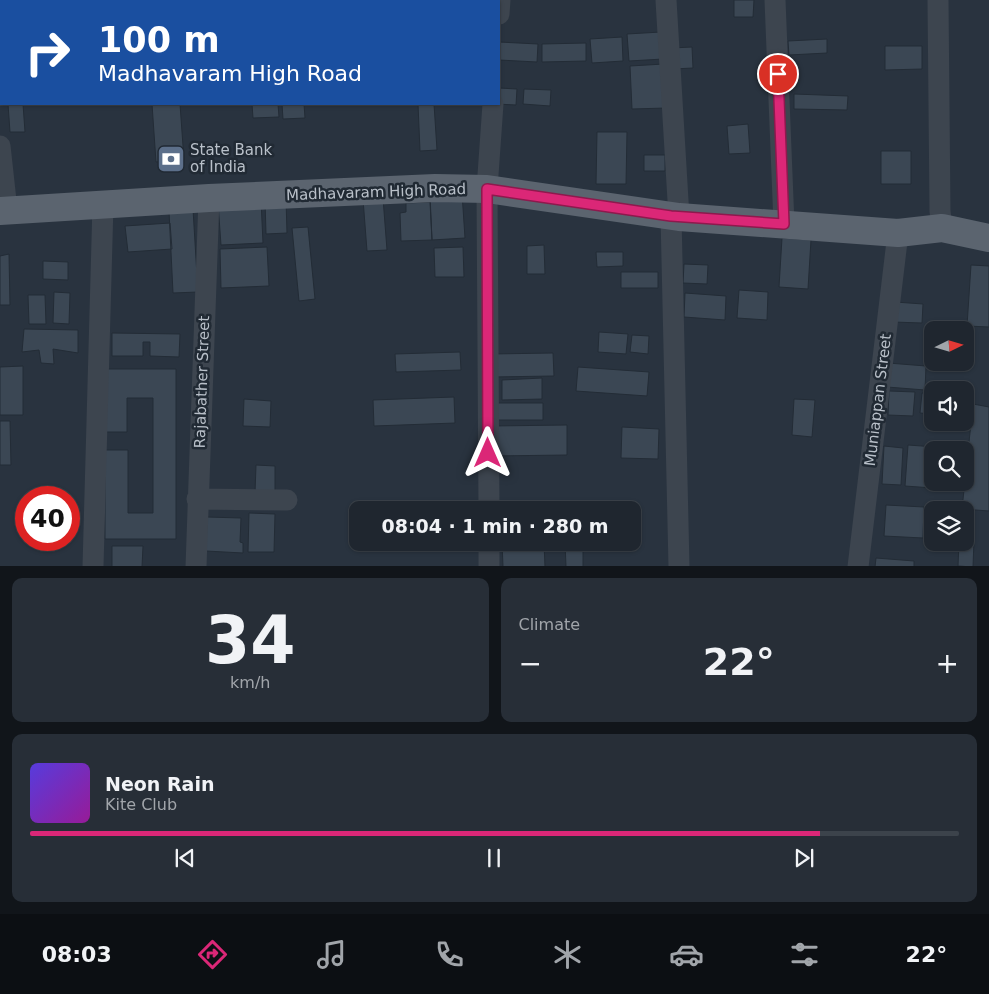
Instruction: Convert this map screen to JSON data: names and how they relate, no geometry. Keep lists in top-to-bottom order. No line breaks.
{"streets":{"main road":["Madhavaram High Road"],"street":["Rajabather Street","Muniappan Street"]},"crossings":[["Madhavaram High Road","Rajabather Street"],["Madhavaram High Road","Muniappan Street"]],"places":{"bank":["State Bank of India"]},"north":"right","page":{"turn":["100 m","Madhavaram High Road"],"limit":"40","trip":"08:04 · 1 min · 280 m","tile":[["34","km/h"],"Climate"],"heat":["−","22°","+"],"song":["Neon Rain","Kite Club"],"tabs":["08:03","22°"]}}
